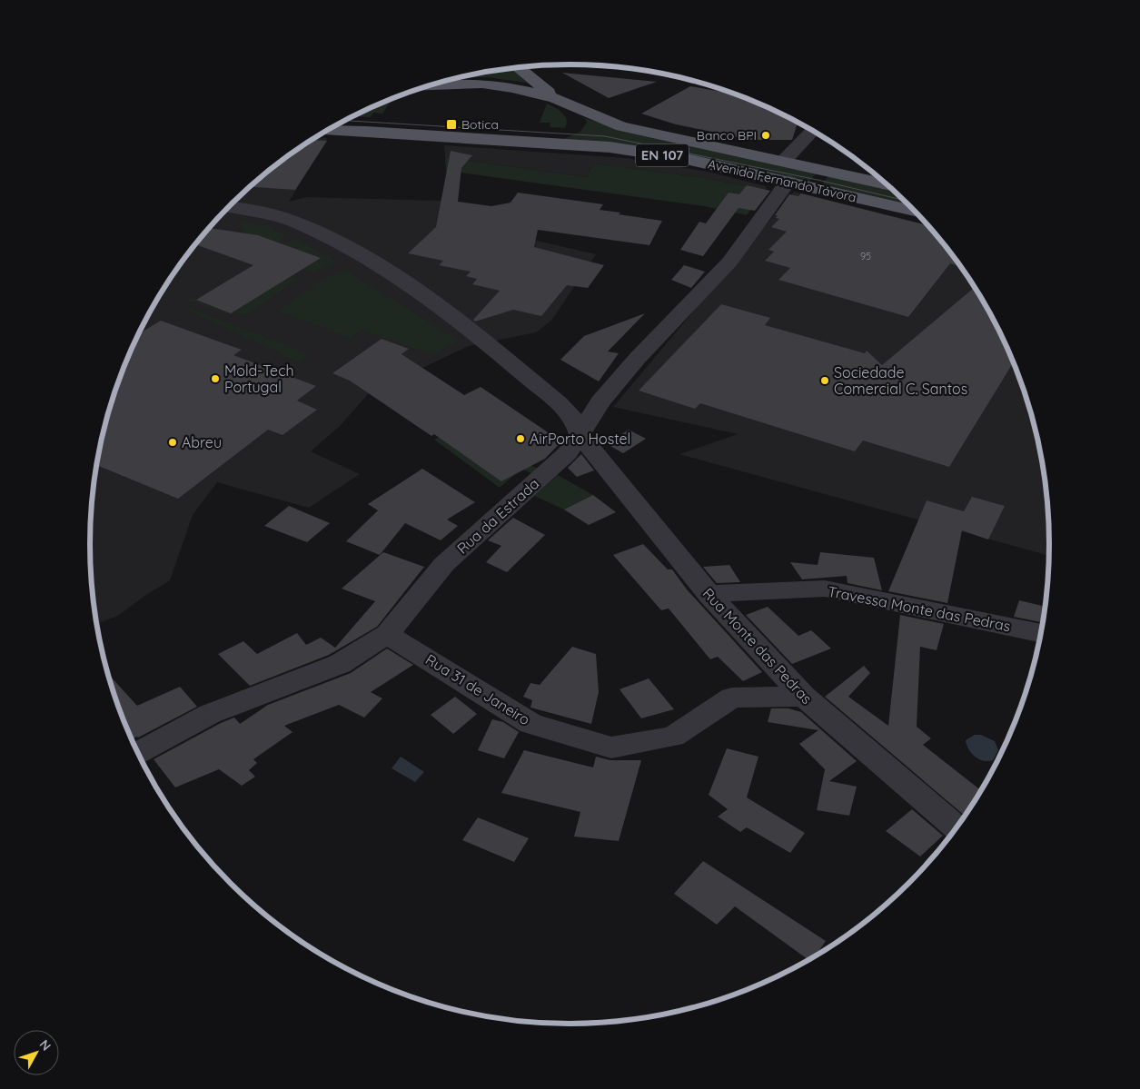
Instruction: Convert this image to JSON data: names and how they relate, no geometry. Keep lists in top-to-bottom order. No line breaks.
{"streets":{"main road":["EN 107","Avenida Fernando Távora"],"street":["Rua da Estrada","Travessa Monte das Pedras","Rua Monte das Pedras","Rua 31 de Janeiro"]},"crossings":[["Avenida Fernando Távora","Rua da Estrada"],["Rua da Estrada","Rua Monte das Pedras"],["Rua da Estrada","Rua 31 de Janeiro"],["Travessa Monte das Pedras","Rua Monte das Pedras"],["Rua Monte das Pedras","Rua 31 de Janeiro"]],"places":{"transit":["Botica"],"other":["Banco BPI","Mold-Tech Portugal","Sociedade Comercial C. Santos","AirPorto Hostel","Abreu"]},"house_numbers":["95"],"north":"top right"}
